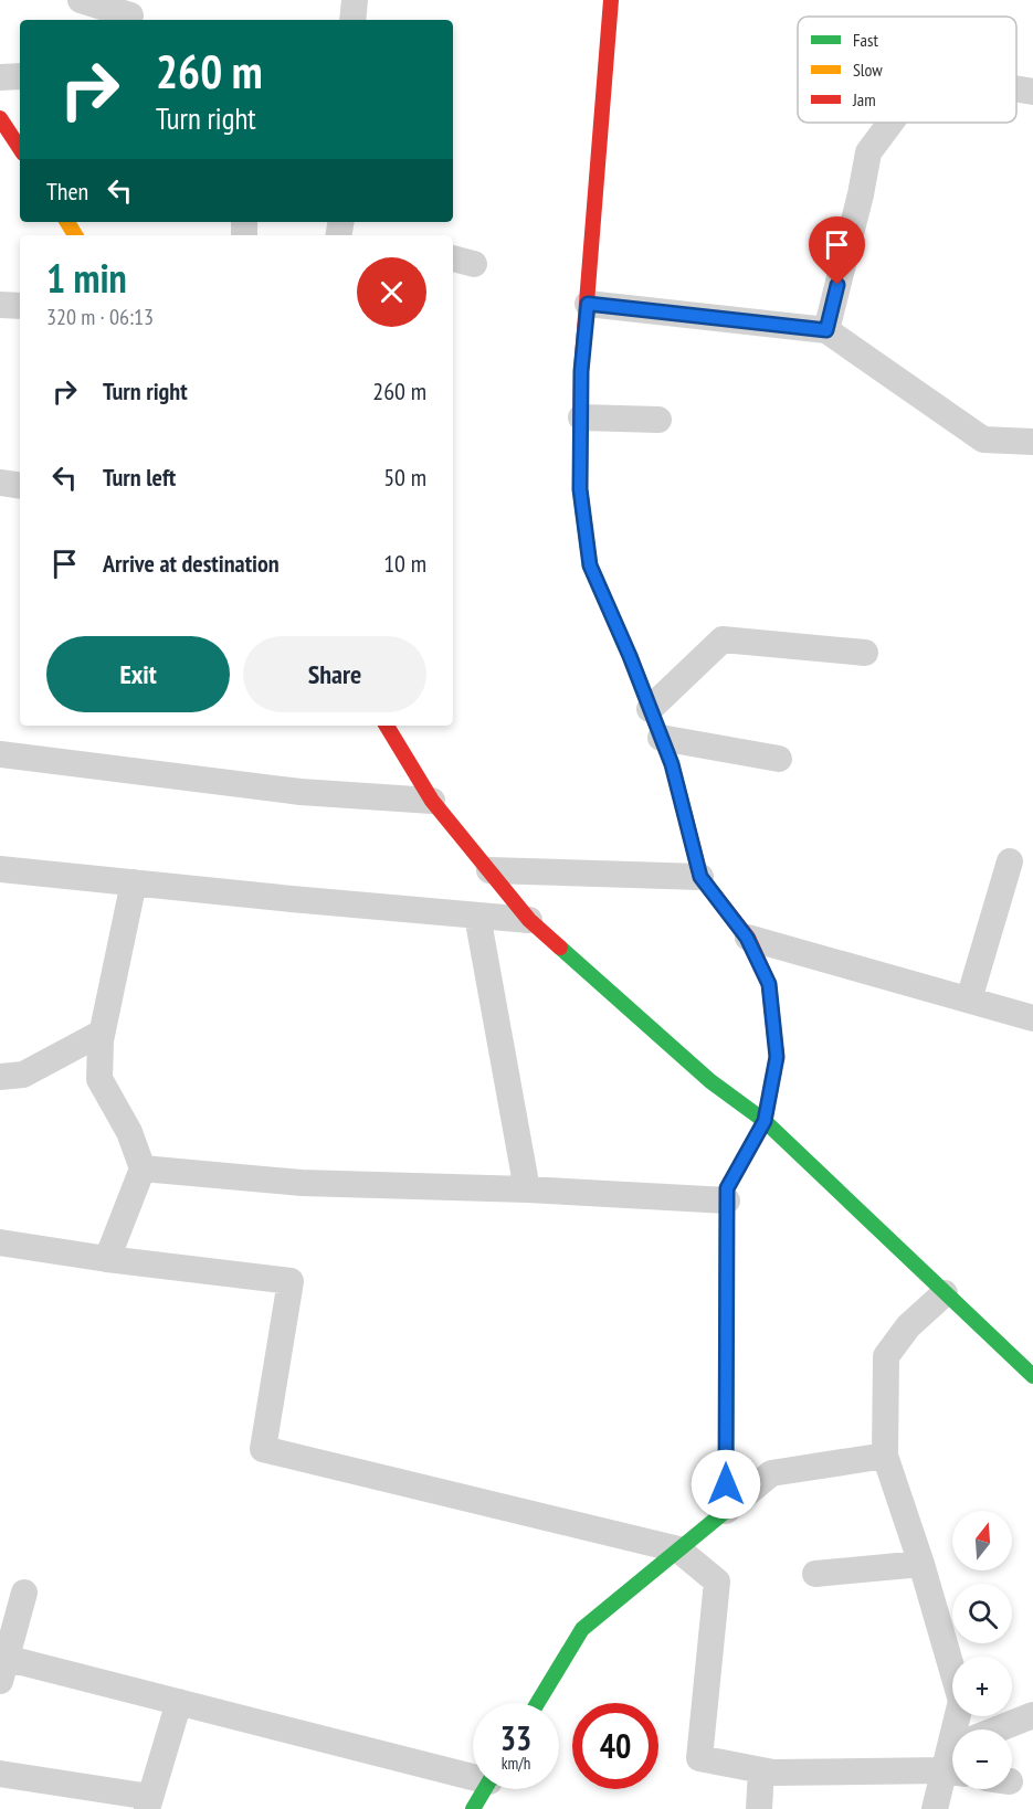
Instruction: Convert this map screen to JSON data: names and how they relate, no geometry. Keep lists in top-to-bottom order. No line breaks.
{"legend":["Fast","Slow","Jam"],"north":"top","page":{"turn":["260 m","Turn right"],"then":"Then","heading":["1 min","320 m · 06:13"],"list":[{"name":"Turn right","value":"260 m"},{"name":"Turn left","value":"50 m"},{"name":"Arrive at destination","value":"10 m"}],"buttons":["Exit","Share"],"map_buttons":["+","−"],"speed":"33 km/h","limit":"40"}}
